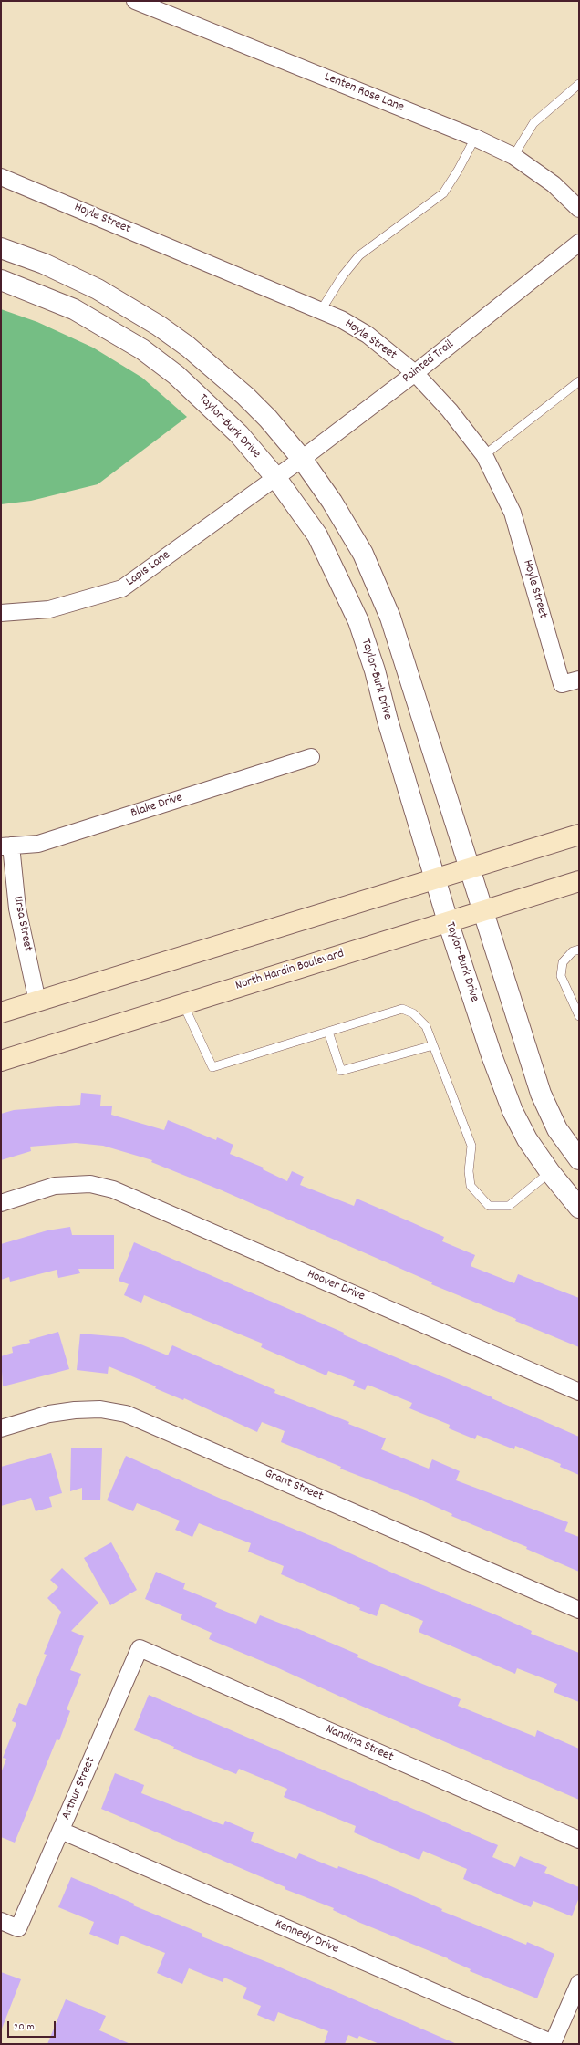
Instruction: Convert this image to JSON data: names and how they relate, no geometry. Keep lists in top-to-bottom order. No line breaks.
{"streets":{"main road":["North Hardin Boulevard"],"street":["Lenten Rose Lane","Hoyle Street","Painted Trail","Taylor-Burk Drive","Lapis Lane","Blake Drive","Ursa Street","Hoover Drive","Grant Street","Nandina Street","Arthur Street","Kennedy Drive"]},"crossings":[["Hoyle Street","Painted Trail"],["Painted Trail","Taylor-Burk Drive"],["Painted Trail","Lapis Lane"],["Taylor-Burk Drive","Lapis Lane"],["Taylor-Burk Drive","North Hardin Boulevard"],["Blake Drive","Ursa Street"],["Nandina Street","Arthur Street"],["Arthur Street","Kennedy Drive"]],"scale_bar":"20 m"}
